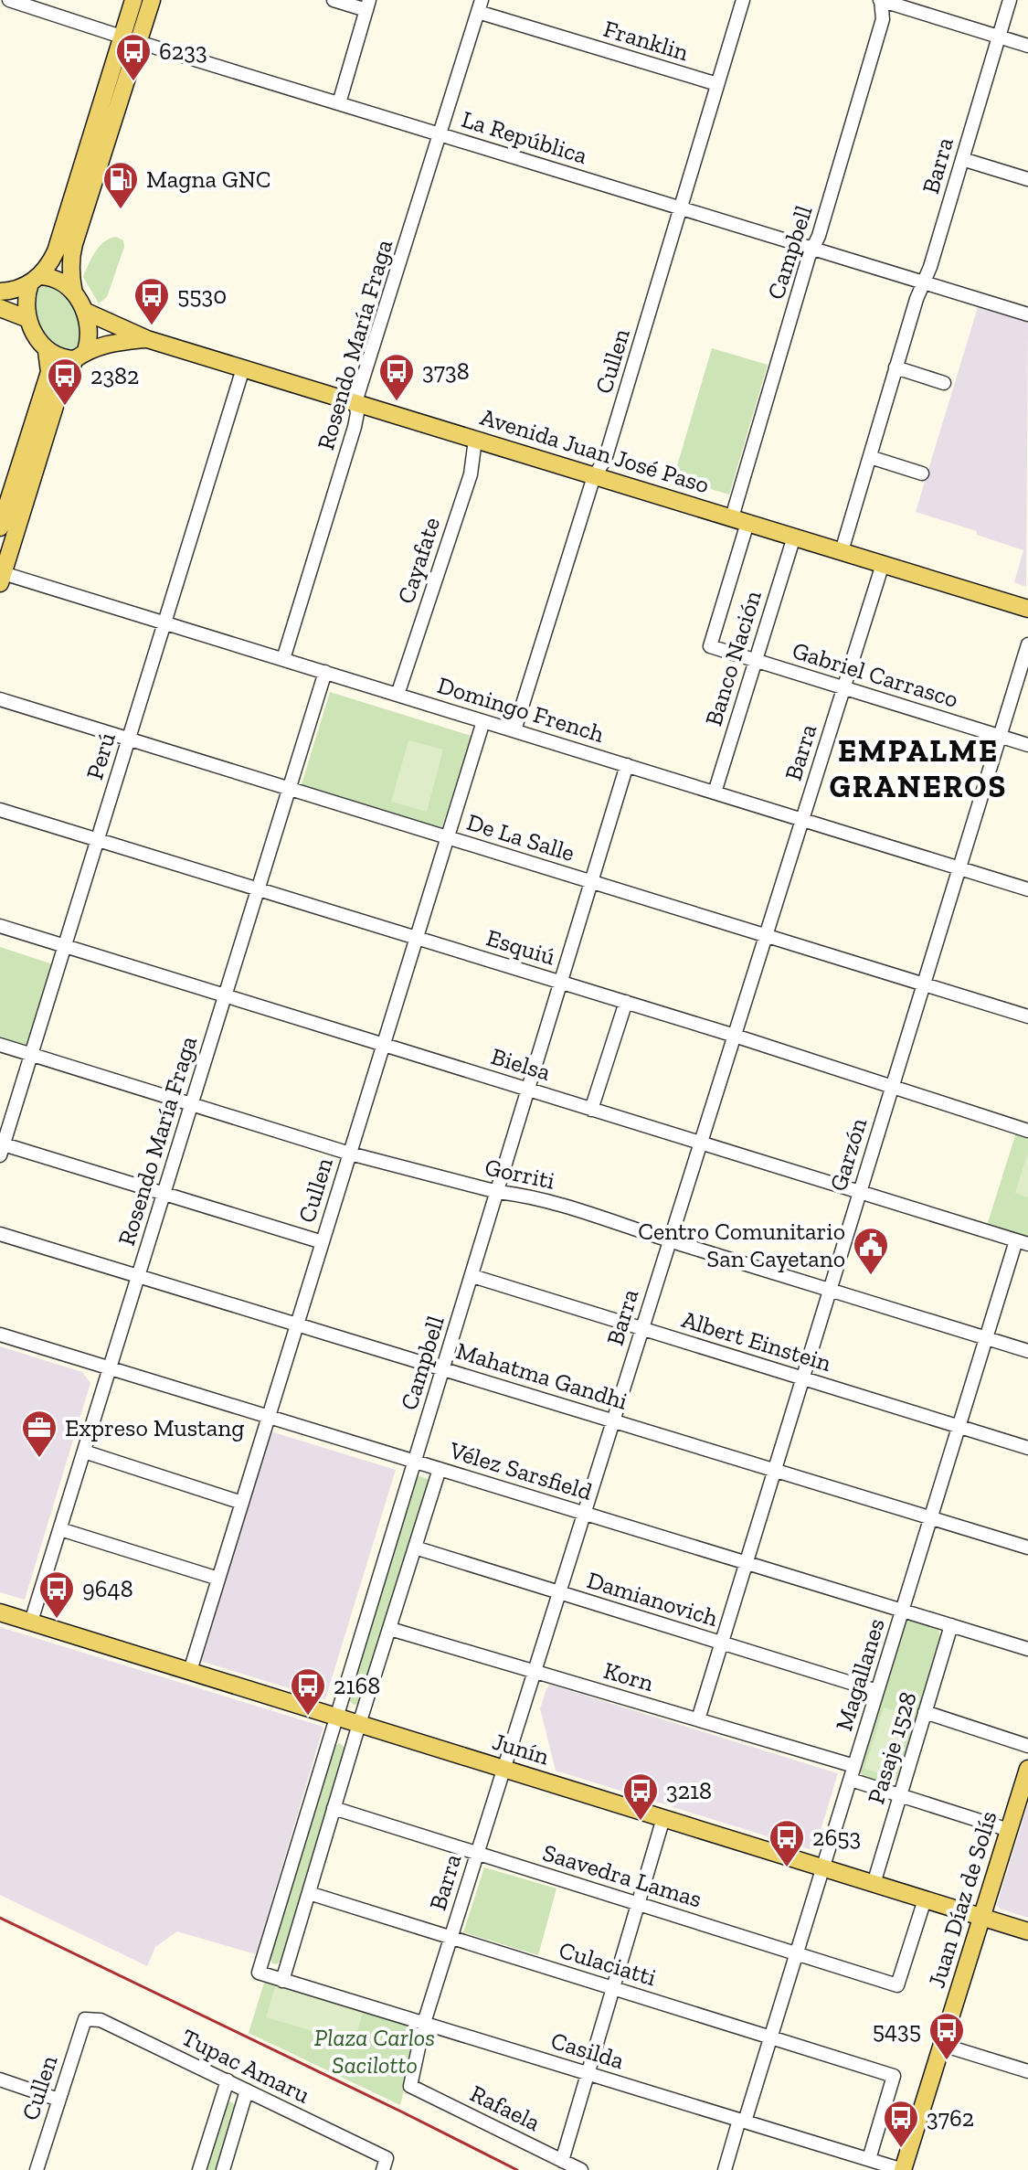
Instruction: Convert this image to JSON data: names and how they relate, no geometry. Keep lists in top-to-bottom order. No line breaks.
{"streets":{"main road":["Avenida Juan José Paso","Junín","Juan Díaz de Solís"],"street":["Franklin","La República","Barra","Campbell","Rosendo María Fraga","Cullen","Cayafate","Banco Nación","Gabriel Carrasco","Domingo French","Perú","De La Salle","Esquiú","Bielsa","Garzón","Gorriti","Albert Einstein","Mahatma Gandhi","Vélez Sarsfield","Damianovich","Magallanes","Korn","Pasaje 1528","Saavedra Lamas","Culaciatti","Casilda","Tupac Amaru","Rafaela"]},"crossings":[["Franklin","Rosendo María Fraga"],["Franklin","Cullen"],["La República","Barra"],["La República","Campbell"],["La República","Rosendo María Fraga"],["La República","Cullen"],["Barra","Avenida Juan José Paso"],["Barra","Gabriel Carrasco"],["Barra","Domingo French"],["Barra","De La Salle"],["Barra","Esquiú"],["Barra","Bielsa"],["Barra","Gorriti"],["Barra","Albert Einstein"],["Barra","Mahatma Gandhi"],["Barra","Vélez Sarsfield"],["Barra","Damianovich"],["Barra","Korn"],["Barra","Junín"],["Barra","Saavedra Lamas"],["Barra","Culaciatti"],["Barra","Casilda"],["Barra","Rafaela"],["Campbell","Avenida Juan José Paso"],["Campbell","Gabriel Carrasco"],["Campbell","Domingo French"],["Campbell","De La Salle"],["Campbell","Esquiú"],["Campbell","Bielsa"],["Campbell","Gorriti"],["Campbell","Albert Einstein"],["Campbell","Mahatma Gandhi"],["Campbell","Vélez Sarsfield"],["Campbell","Junín"],["Campbell","Casilda"],["Rosendo María Fraga","Avenida Juan José Paso"],["Rosendo María Fraga","Domingo French"],["Rosendo María Fraga","De La Salle"],["Rosendo María Fraga","Esquiú"],["Rosendo María Fraga","Bielsa"],["Rosendo María Fraga","Gorriti"],["Rosendo María Fraga","Mahatma Gandhi"],["Rosendo María Fraga","Vélez Sarsfield"],["Rosendo María Fraga","Junín"],["Cullen","Avenida Juan José Paso"],["Cullen","Domingo French"],["Cullen","De La Salle"],["Cullen","Esquiú"],["Cullen","Bielsa"],["Cullen","Gorriti"],["Cullen","Mahatma Gandhi"],["Cullen","Vélez Sarsfield"],["Cullen","Junín"],["Cullen","Tupac Amaru"],["Avenida Juan José Paso","Cayafate"],["Avenida Juan José Paso","Banco Nación"],["Avenida Juan José Paso","Perú"],["Cayafate","Domingo French"],["Banco Nación","Gabriel Carrasco"],["Banco Nación","Domingo French"],["Gabriel Carrasco","Garzón"],["Domingo French","Perú"],["Domingo French","Garzón"],["Perú","De La Salle"],["Perú","Esquiú"],["Perú","Bielsa"],["Perú","Gorriti"],["De La Salle","Garzón"],["Esquiú","Garzón"],["Bielsa","Garzón"],["Bielsa","Magallanes"],["Garzón","Gorriti"],["Garzón","Albert Einstein"],["Garzón","Mahatma Gandhi"],["Garzón","Vélez Sarsfield"],["Garzón","Damianovich"],["Garzón","Korn"],["Gorriti","Magallanes"],["Albert Einstein","Magallanes"],["Mahatma Gandhi","Magallanes"],["Vélez Sarsfield","Magallanes"],["Vélez Sarsfield","Pasaje 1528"],["Damianovich","Magallanes"],["Magallanes","Korn"],["Magallanes","Junín"],["Magallanes","Saavedra Lamas"],["Magallanes","Culaciatti"],["Magallanes","Casilda"],["Pasaje 1528","Junín"],["Junín","Saavedra Lamas"],["Junín","Juan Díaz de Solís"],["Juan Díaz de Solís","Casilda"],["Culaciatti","Casilda"]],"districts":["EMPALME GRANEROS"],"parks":["Plaza Carlos Sacilotto"],"places":{"bus stop":["6233","5530","3738","2382","9648","2168","3218","2653","5435","3762"],"fuel station":["Magna GNC"],"public building":["Centro Comunitario San Cayetano"],"office":["Expreso Mustang"]}}
